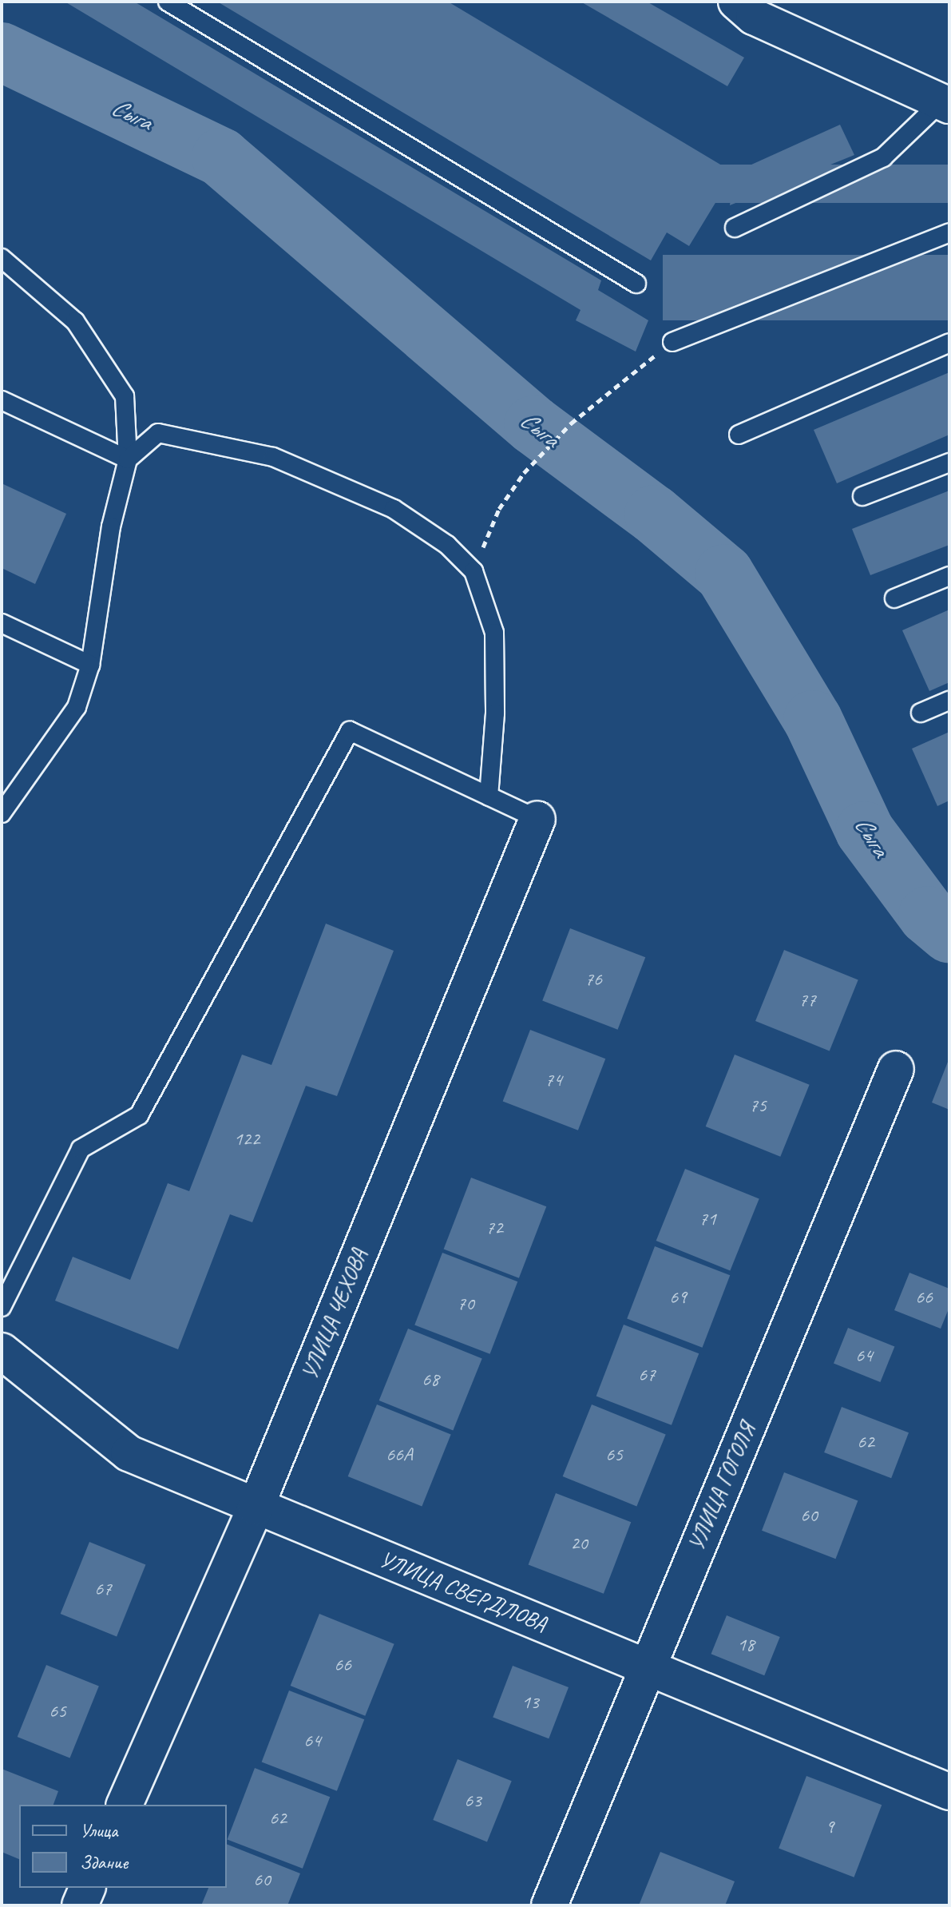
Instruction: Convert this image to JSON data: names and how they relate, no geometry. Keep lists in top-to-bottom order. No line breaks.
{"streets":{"street":["УЛИЦА ЧЕХОВА","УЛИЦА ГОГОЛЯ","УЛИЦА СВЕРДЛОВА"]},"crossings":[["УЛИЦА ЧЕХОВА","УЛИЦА СВЕРДЛОВА"],["УЛИЦА ГОГОЛЯ","УЛИЦА СВЕРДЛОВА"]],"water":["Сыга"],"house_numbers":["76","77","74","75","122","71","72","69","66","70","64","67","68","62","66А","65","60","20","67","18","66","13","65","64","63","62","9","60"],"legend":["Улица","Здание"]}
